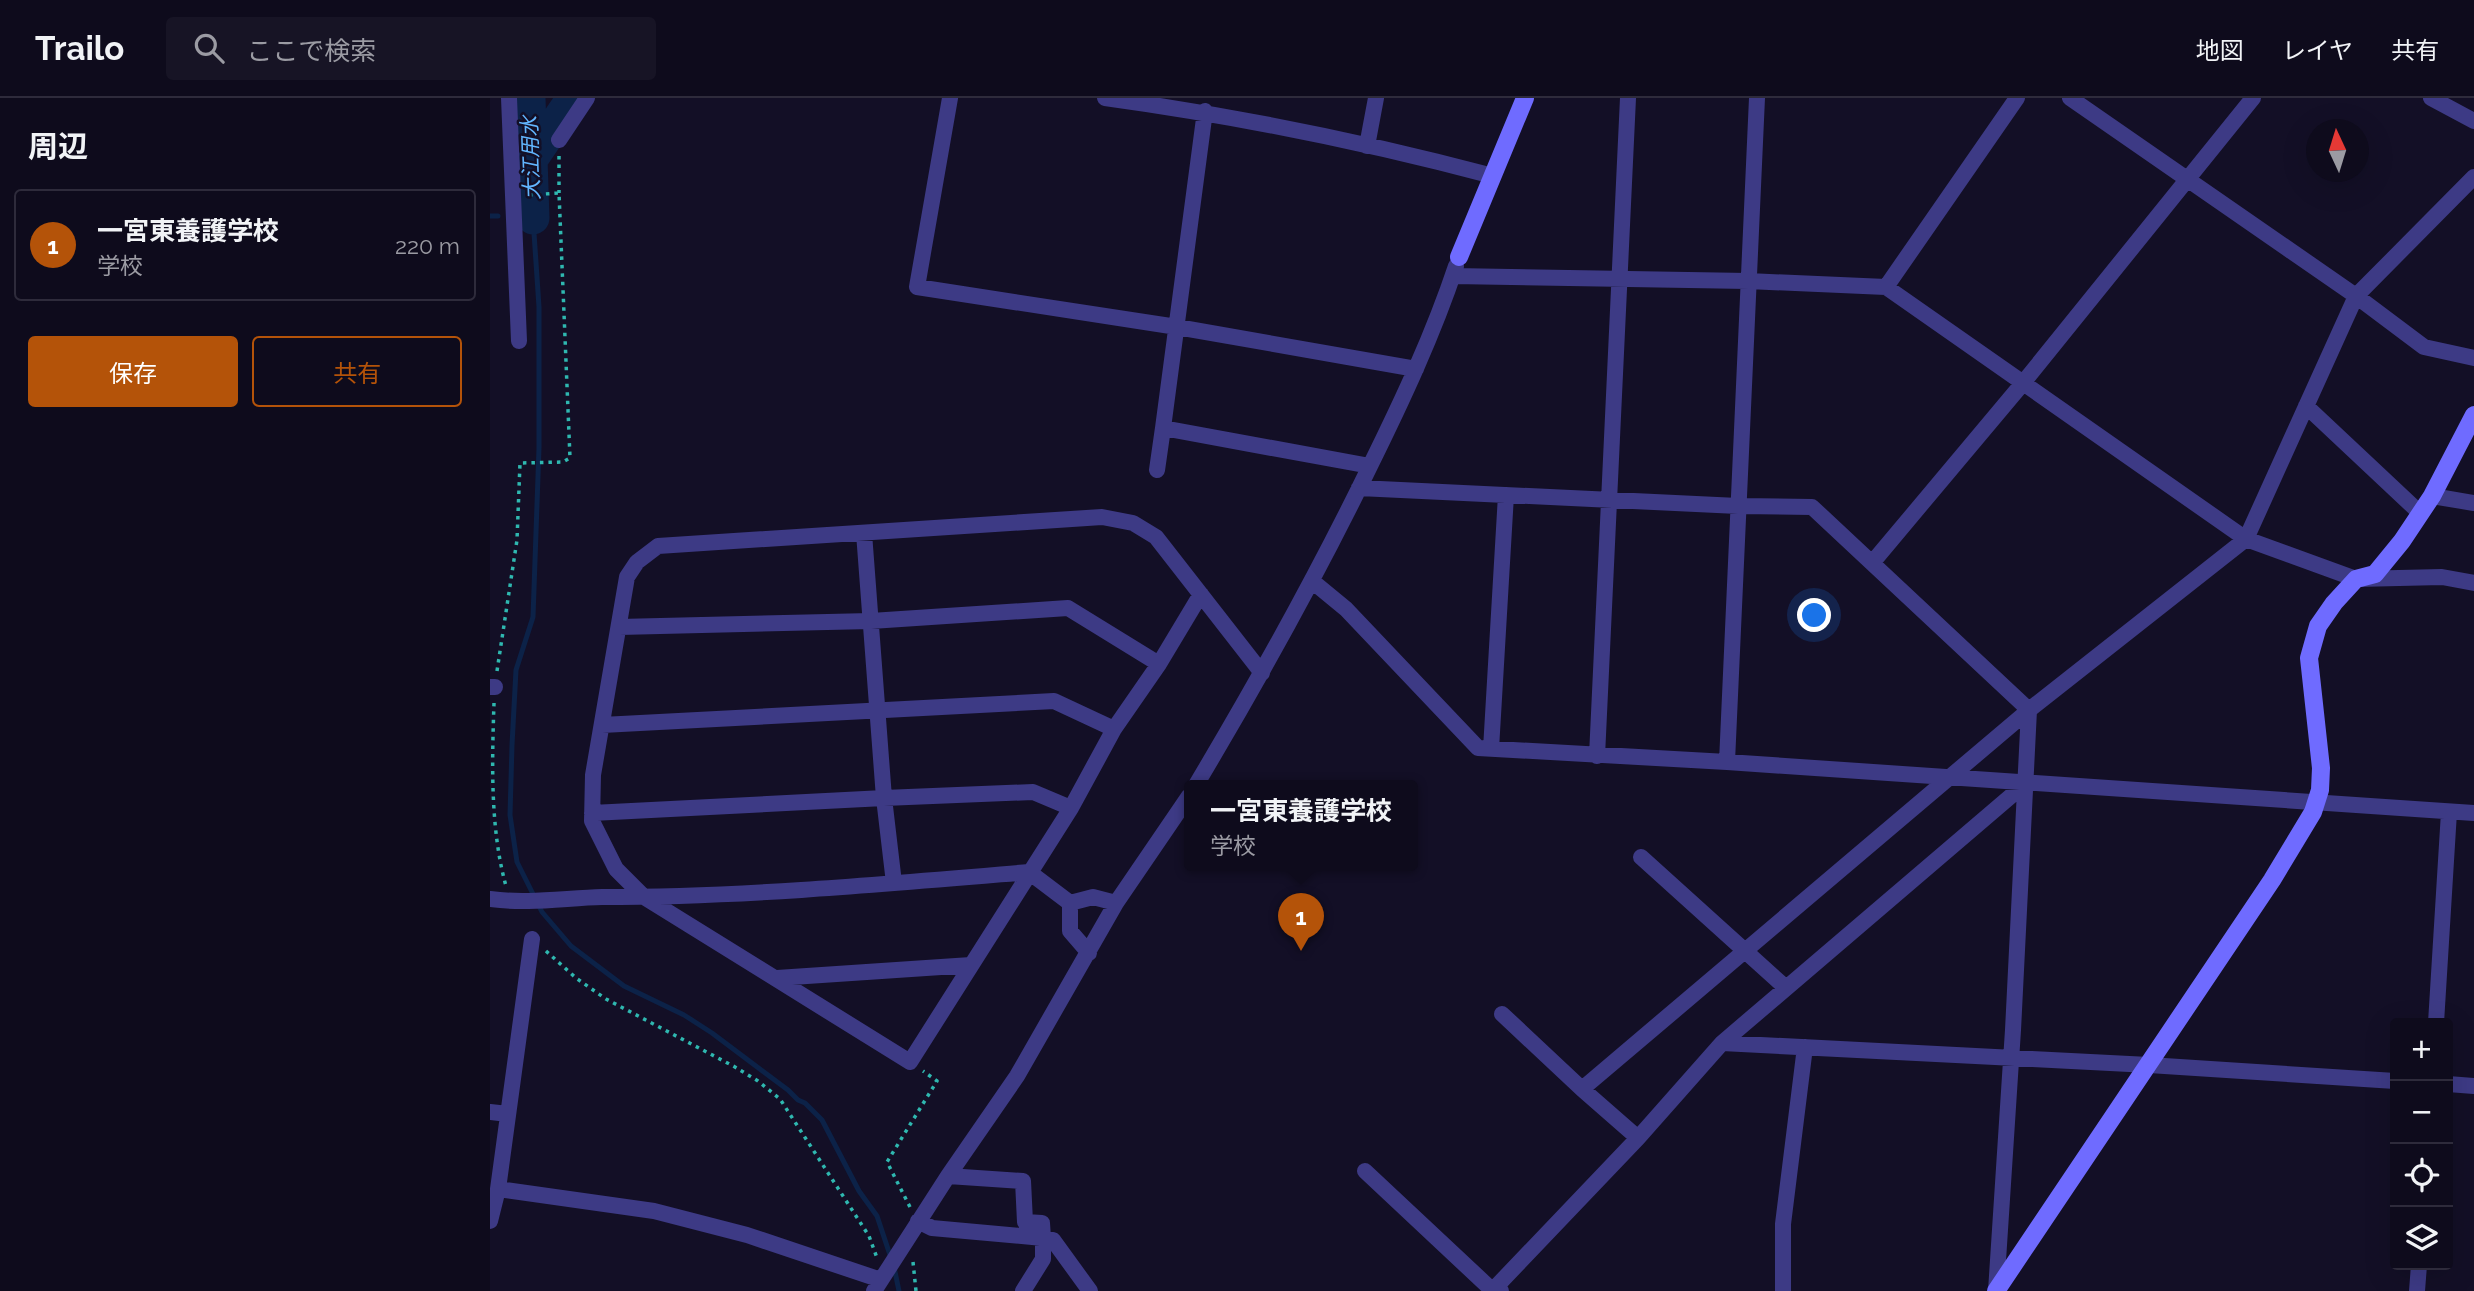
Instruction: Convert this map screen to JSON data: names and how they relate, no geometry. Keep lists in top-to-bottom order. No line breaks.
{"water":["大江用水"],"north":"top","page":{"header":"Trailo","search":"ここで検索","nav":["地図","レイヤ","共有"],"heading":"周辺","list":[{"mark":"1","name":"一宮東養護学校","note":"学校","value":"220 m"}],"buttons":["保存","共有"],"popup":["一宮東養護学校","学校"],"pins":"1","map_buttons":["+","−"]}}
